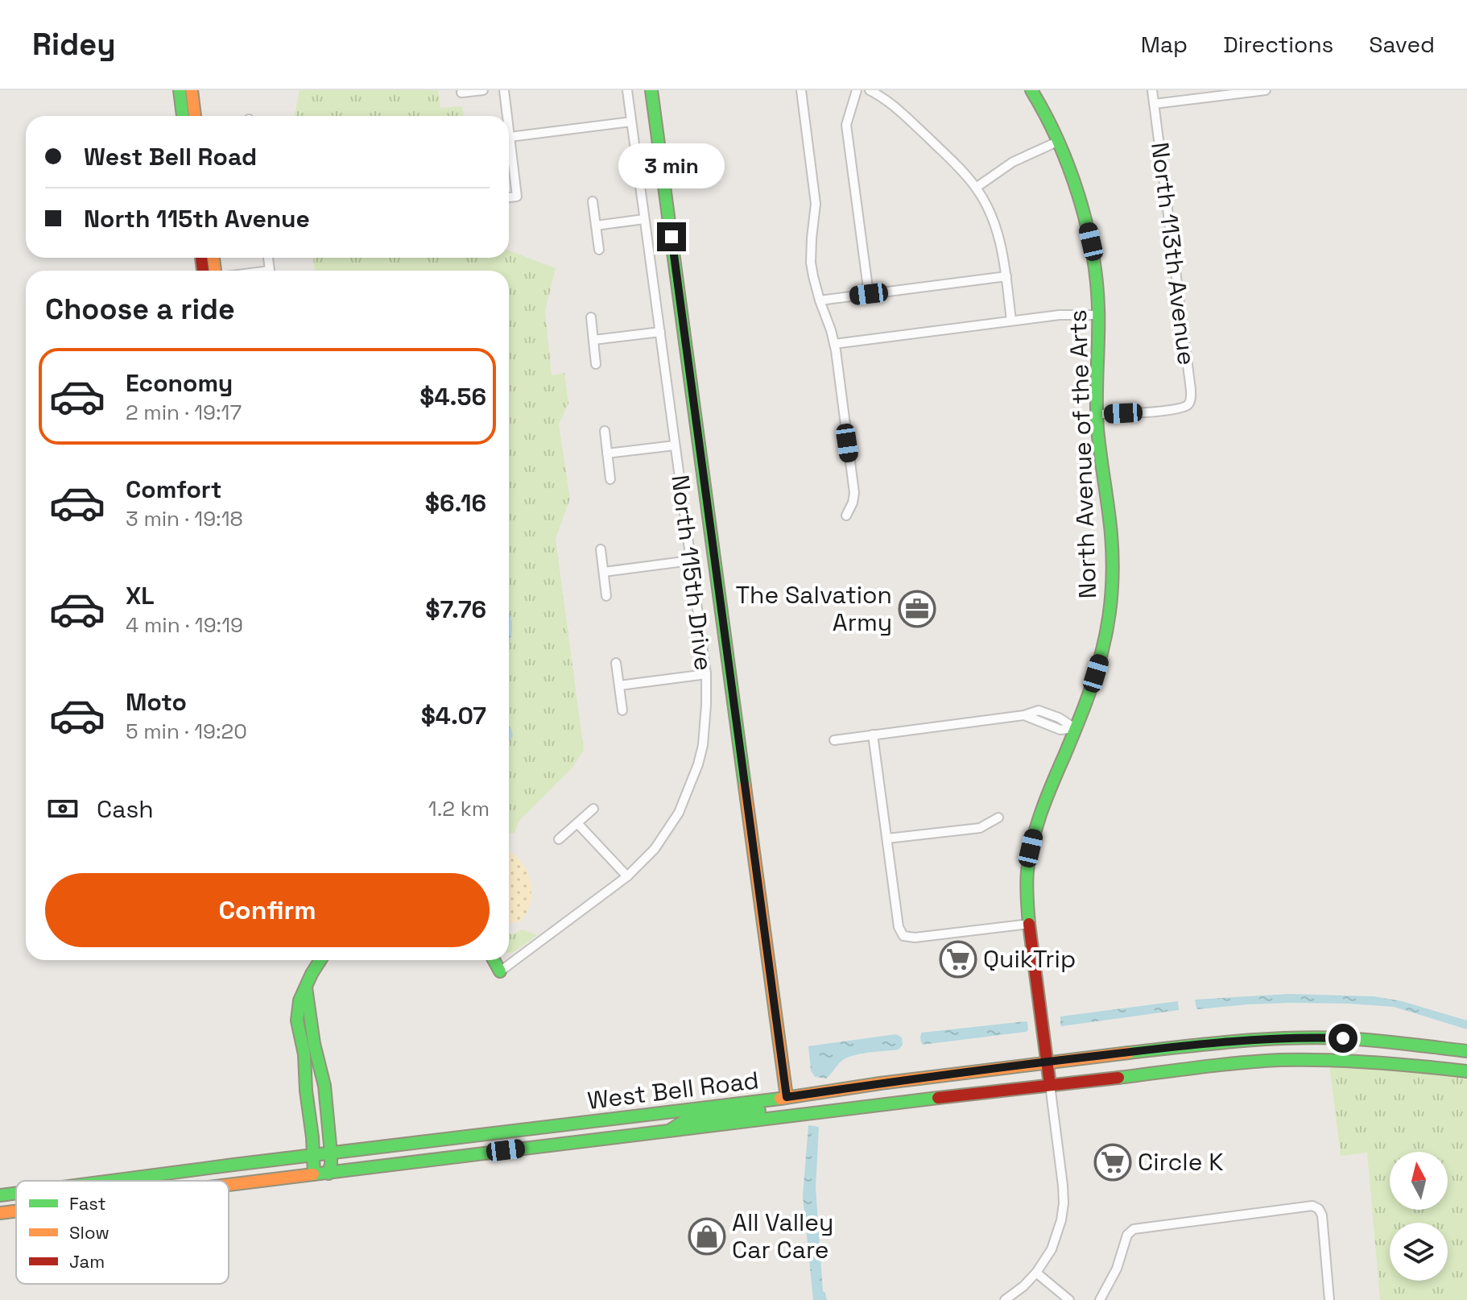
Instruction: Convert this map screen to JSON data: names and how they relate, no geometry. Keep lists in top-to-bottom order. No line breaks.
{"streets":{"main road":["North Avenue of the Arts","West Bell Road"],"street":["North 113th Avenue","North 115th Drive"]},"crossings":[["North 113th Avenue","North Avenue of the Arts"],["North Avenue of the Arts","West Bell Road"]],"places":{"office":["The Salvation Army"],"supermarket":["QuikTrip","Circle K"],"shop":["All Valley Car Care"]},"legend":["Fast","Slow","Jam"],"north":"top","page":{"header":"Ridey","nav":["Map","Directions","Saved"],"banner":["West Bell Road","North 115th Avenue"],"bubble":"3 min","heading":"Choose a ride","list":[{"name":"Economy","note":"2 min · 19:17","value":"$4.56"},{"name":"Comfort","note":"3 min · 19:18","value":"$6.16"},{"name":"XL","note":"4 min · 19:19","value":"$7.76"},{"name":"Moto","note":"5 min · 19:20","value":"$4.07"}],"pay":["Cash","1.2 km"],"buttons":"Confirm"}}
